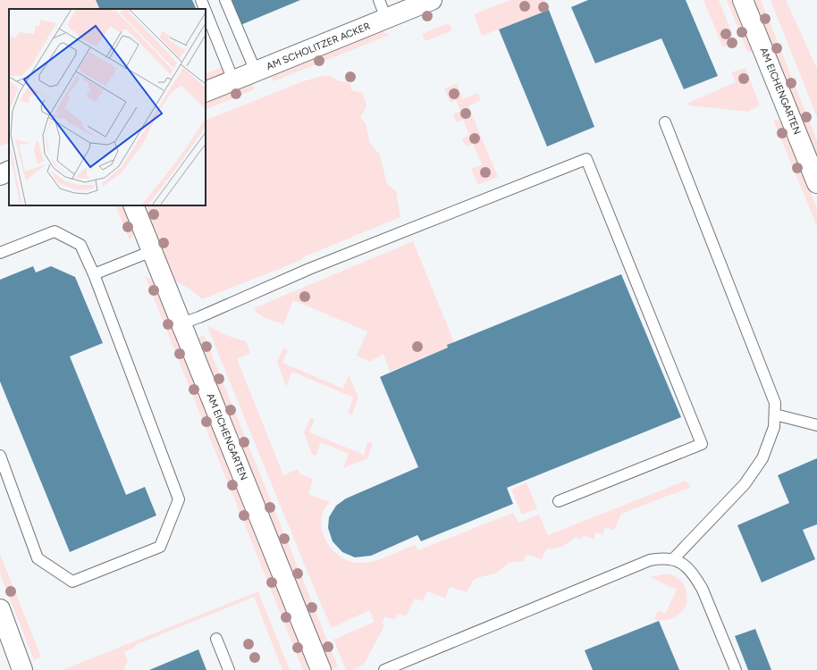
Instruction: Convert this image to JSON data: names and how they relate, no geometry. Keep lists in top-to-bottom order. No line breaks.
{"streets":{"street":["AM SCHOLITZER ACKER","AM EICHENGARTEN"]}}
